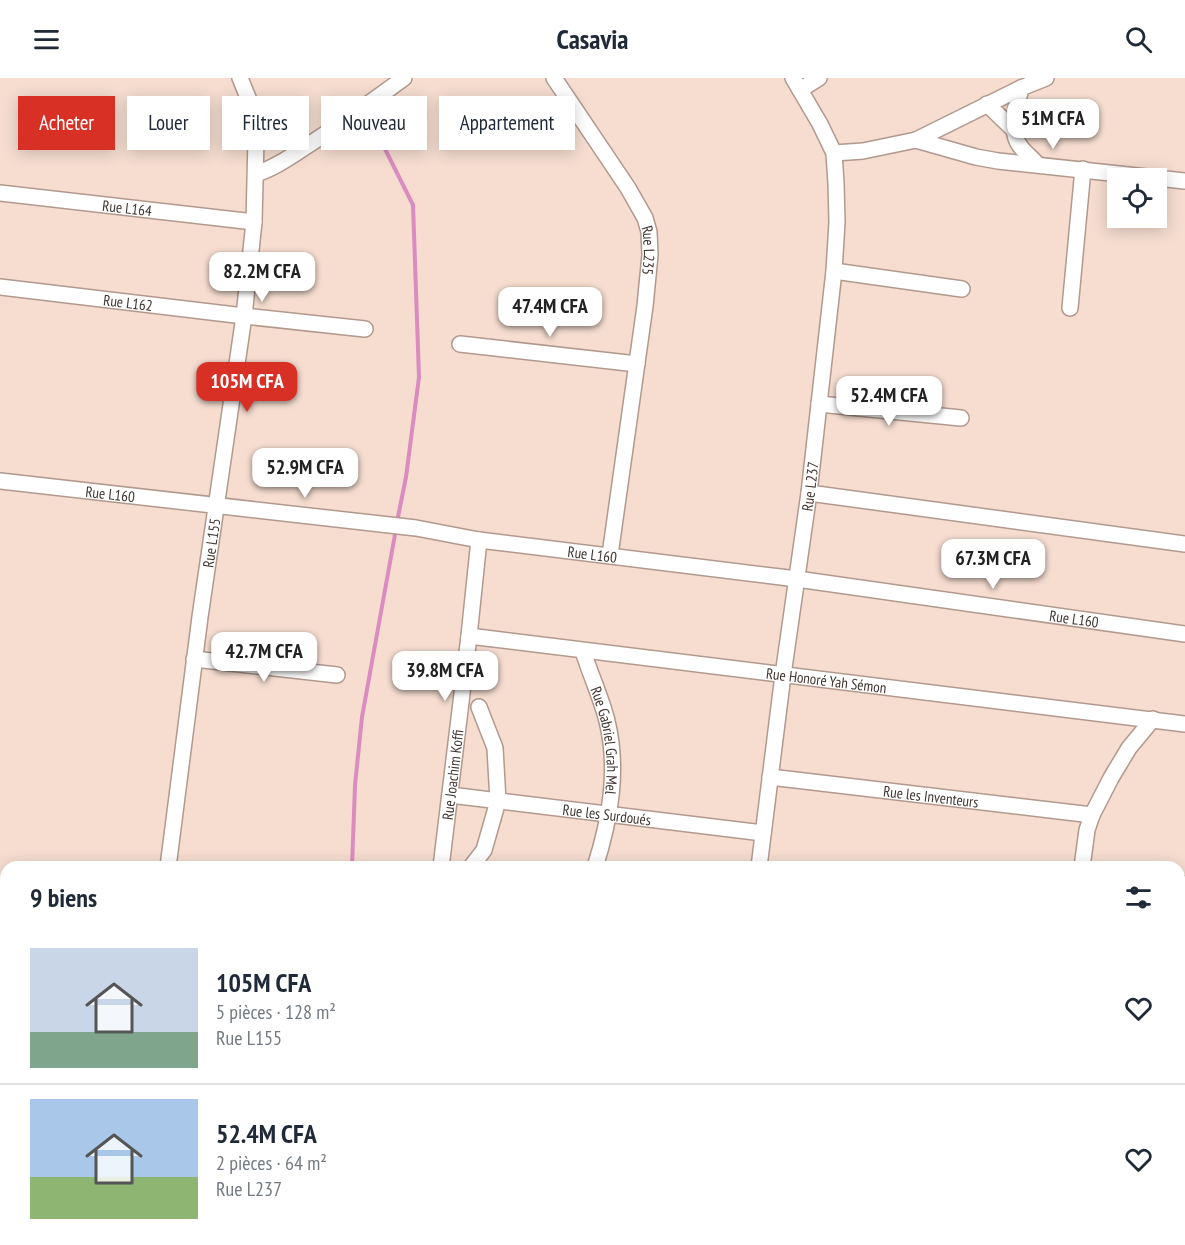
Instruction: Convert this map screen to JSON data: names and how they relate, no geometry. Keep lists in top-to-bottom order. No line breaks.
{"streets":{"street":["Rue L164","Rue L235","Rue L162","Rue L237","Rue L160","Rue L155","Rue Honoré Yah Sémon","Rue Gabriel Grah Mel","Rue Joachim Koffi","Rue les Inventeurs","Rue les Surdoués"]},"crossings":[["Rue L164","Rue L155"],["Rue L235","Rue L160"],["Rue L162","Rue L155"],["Rue L237","Rue L160"],["Rue L237","Rue Honoré Yah Sémon"],["Rue L237","Rue les Inventeurs"],["Rue L237","Rue les Surdoués"],["Rue L160","Rue L155"],["Rue L160","Rue Joachim Koffi"],["Rue Honoré Yah Sémon","Rue Gabriel Grah Mel"],["Rue Honoré Yah Sémon","Rue Joachim Koffi"],["Rue Gabriel Grah Mel","Rue les Surdoués"],["Rue Joachim Koffi","Rue les Surdoués"]],"page":{"header":"Casavia","chip":["Acheter","Louer","Filtres","Nouveau","Appartement"],"price":["51M CFA","82.2M CFA","47.4M CFA","105M CFA","52.4M CFA","52.9M CFA","67.3M CFA","42.7M CFA","39.8M CFA"],"heading":"9 biens","list":[{"name":"105M CFA","note":"5 pièces · 128 m² · Rue L155"},{"name":"52.4M CFA","note":"2 pièces · 64 m² · Rue L237"}]}}
